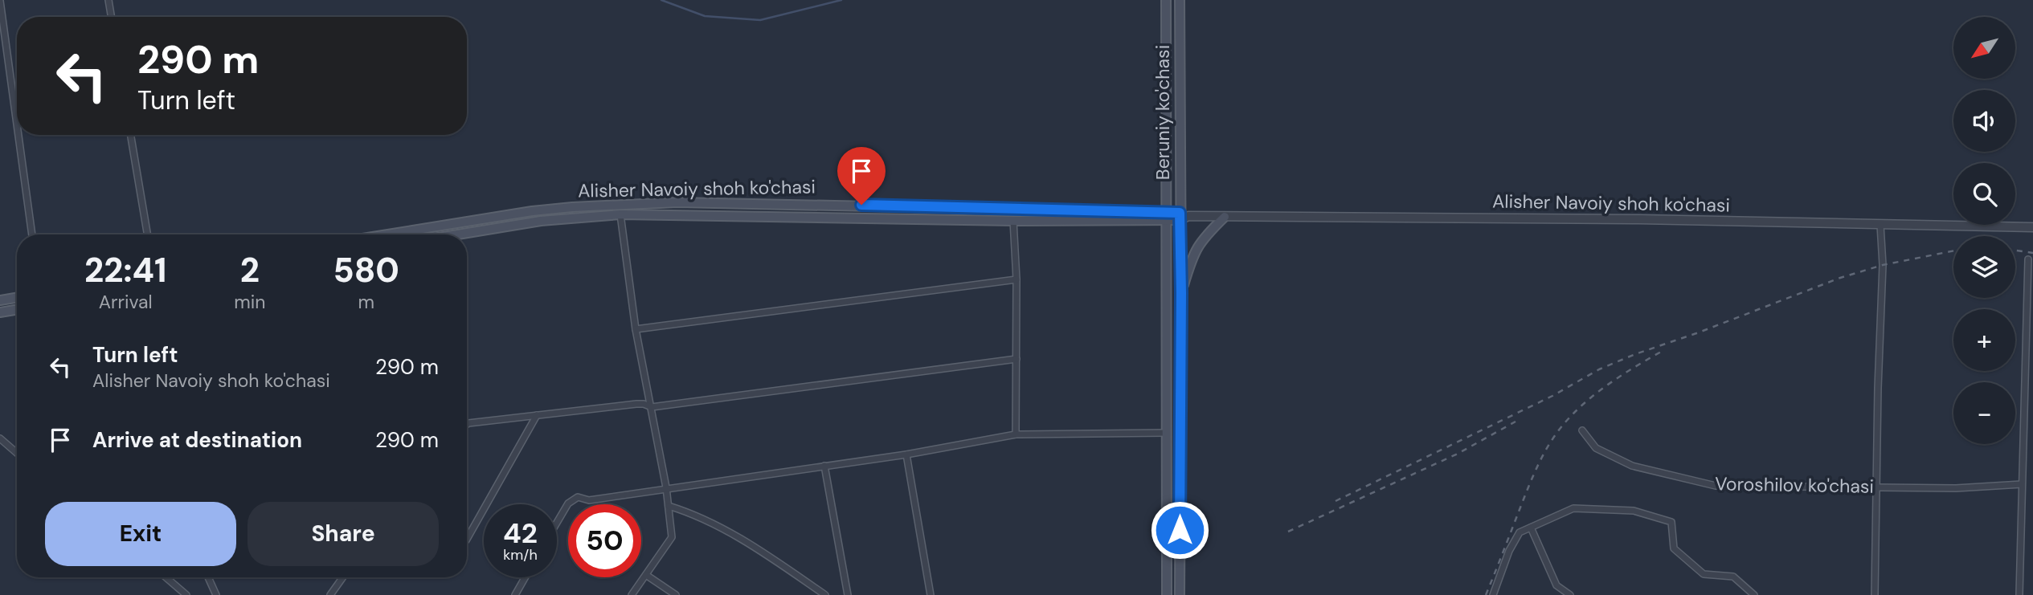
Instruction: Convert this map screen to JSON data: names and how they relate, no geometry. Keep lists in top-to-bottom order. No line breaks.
{"streets":{"main road":["Beruniy ko'chasi","Alisher Navoiy shoh ko'chasi"],"street":["Voroshilov ko'chasi"]},"crossings":[["Beruniy ko'chasi","Alisher Navoiy shoh ko'chasi"]],"north":"bottom left","page":{"map_buttons":["+","−"],"turn":["290 m","Turn left"],"eta":["22:41","Arrival","2","min","580","m"],"list":[{"name":"Turn left","note":"Alisher Navoiy shoh ko'chasi","value":"290 m"},{"name":"Arrive at destination","value":"290 m"}],"buttons":["Exit","Share"],"speed":"42 km/h","limit":"50"}}
